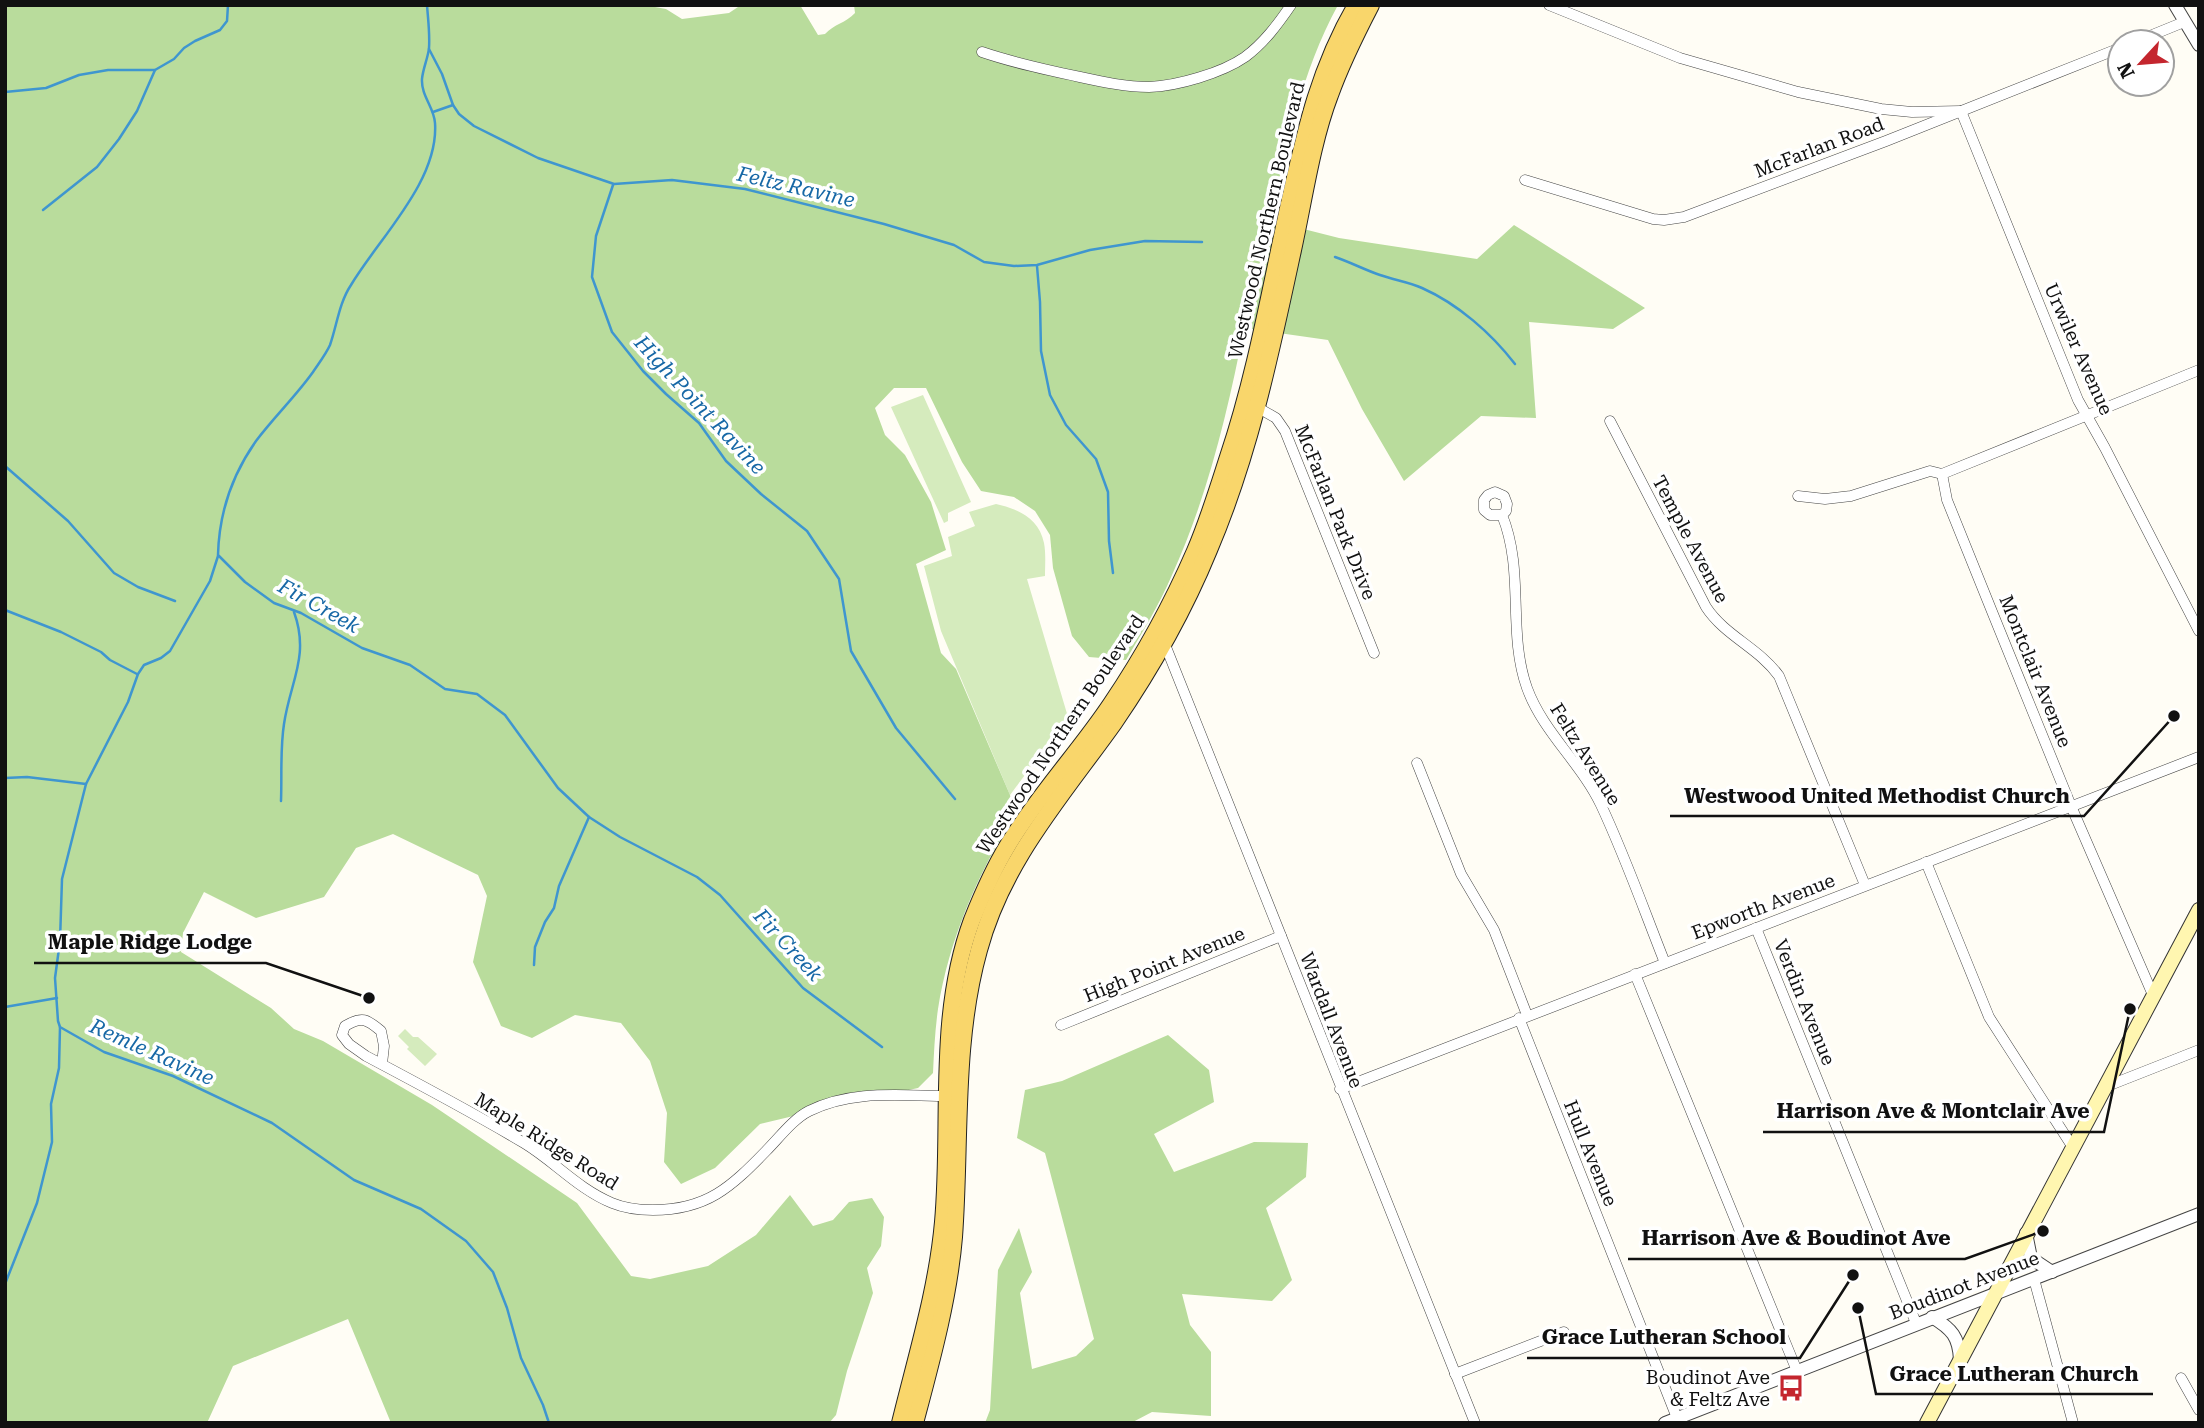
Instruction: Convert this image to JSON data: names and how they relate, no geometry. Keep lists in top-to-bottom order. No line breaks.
{"streets":{"main road":["Westwood Northern Boulevard"],"street":["McFarlan Road","Urwiler Avenue","McFarlan Park Drive","Temple Avenue","Montclair Avenue","Feltz Avenue","Epworth Avenue","High Point Avenue","Verdin Avenue","Wardall Avenue","Maple Ridge Road","Hull Avenue","Boudinot Avenue"]},"crossings":[["McFarlan Road","Urwiler Avenue"],["Westwood Northern Boulevard","McFarlan Park Drive"],["Westwood Northern Boulevard","Wardall Avenue"],["Westwood Northern Boulevard","Maple Ridge Road"],["Temple Avenue","Epworth Avenue"],["Montclair Avenue","Epworth Avenue"],["Feltz Avenue","Epworth Avenue"],["Epworth Avenue","Verdin Avenue"],["Epworth Avenue","Wardall Avenue"],["Epworth Avenue","Hull Avenue"],["High Point Avenue","Wardall Avenue"],["Verdin Avenue","Boudinot Avenue"],["Hull Avenue","Boudinot Avenue"]],"water":["Feltz Ravine","High Point Ravine","Fir Creek","Remle Ravine"],"places":{"other":["Westwood United Methodist Church","Maple Ridge Lodge","Harrison Ave & Montclair Ave","Harrison Ave & Boudinot Ave","Grace Lutheran School","Grace Lutheran Church"],"bus stop":["Boudinot Ave & Feltz Ave"]},"north":"bottom left"}
